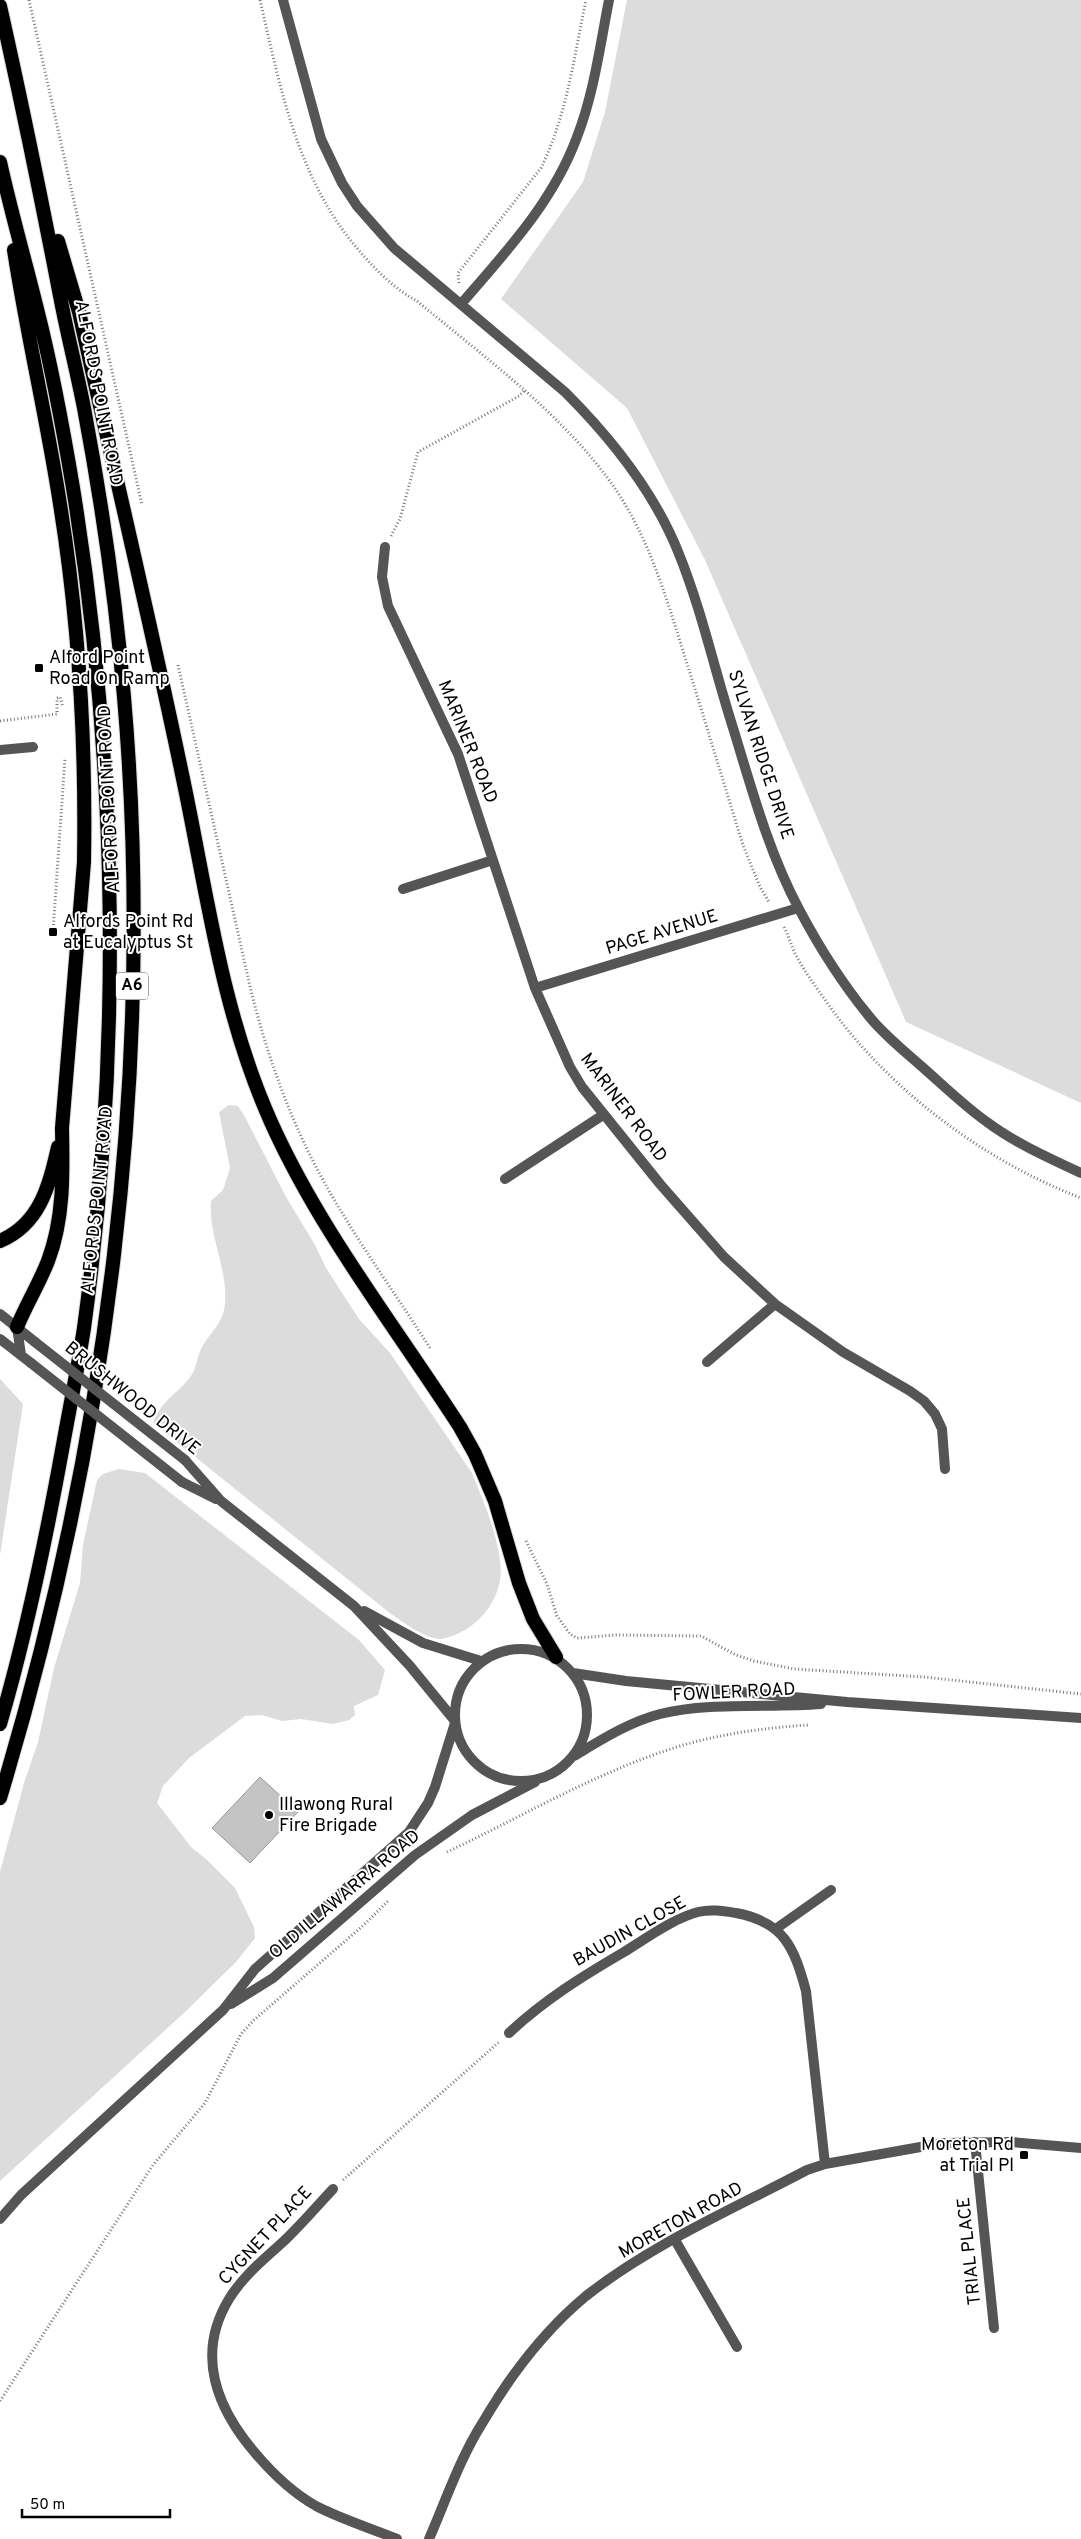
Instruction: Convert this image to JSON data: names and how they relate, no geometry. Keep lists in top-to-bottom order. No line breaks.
{"streets":{"highway":["ALFORDS POINT ROAD","A6"],"street":["MARINER ROAD","SYLVAN RIDGE DRIVE","PAGE AVENUE","BRUSHWOOD DRIVE","FOWLER ROAD","OLD ILLAWARRA ROAD","BAUDIN CLOSE","MORETON ROAD","CYGNET PLACE","TRIAL PLACE"]},"crossings":[["MARINER ROAD","PAGE AVENUE"],["SYLVAN RIDGE DRIVE","PAGE AVENUE"],["BRUSHWOOD DRIVE","FOWLER ROAD"],["BRUSHWOOD DRIVE","OLD ILLAWARRA ROAD"],["FOWLER ROAD","OLD ILLAWARRA ROAD"],["MORETON ROAD","TRIAL PLACE"]],"places":{"transit":["Alford Point Road On Ramp","Alfords Point Rd at Eucalyptus St","Moreton Rd at Trial Pl"],"other":["Illawong Rural Fire Brigade"]},"scale_bar":"50 m"}
